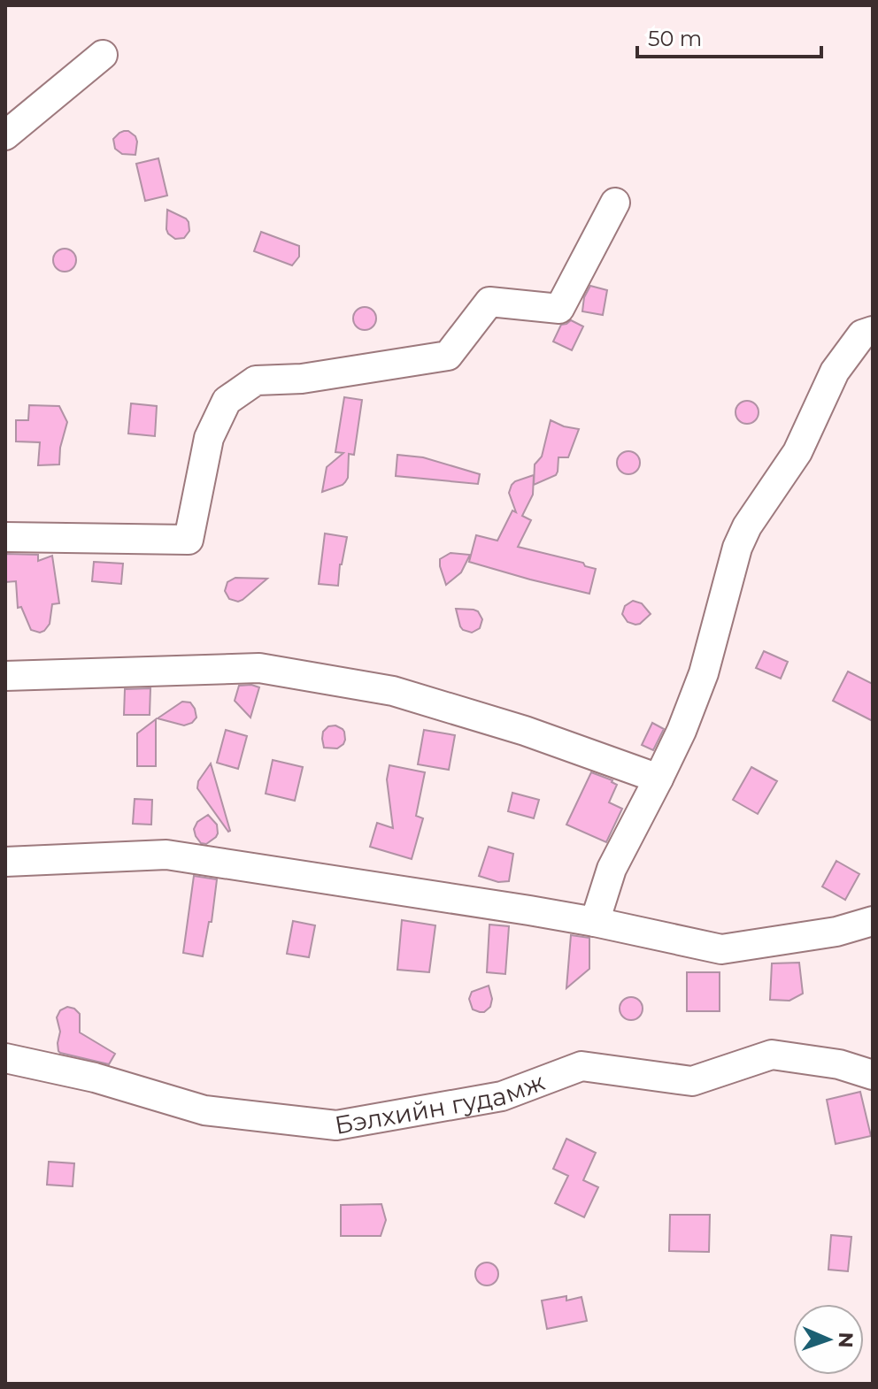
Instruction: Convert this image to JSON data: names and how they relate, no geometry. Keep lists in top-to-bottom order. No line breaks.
{"streets":{"street":["Бэлхийн гудамж"]},"scale_bar":"50 m","north":"right"}
